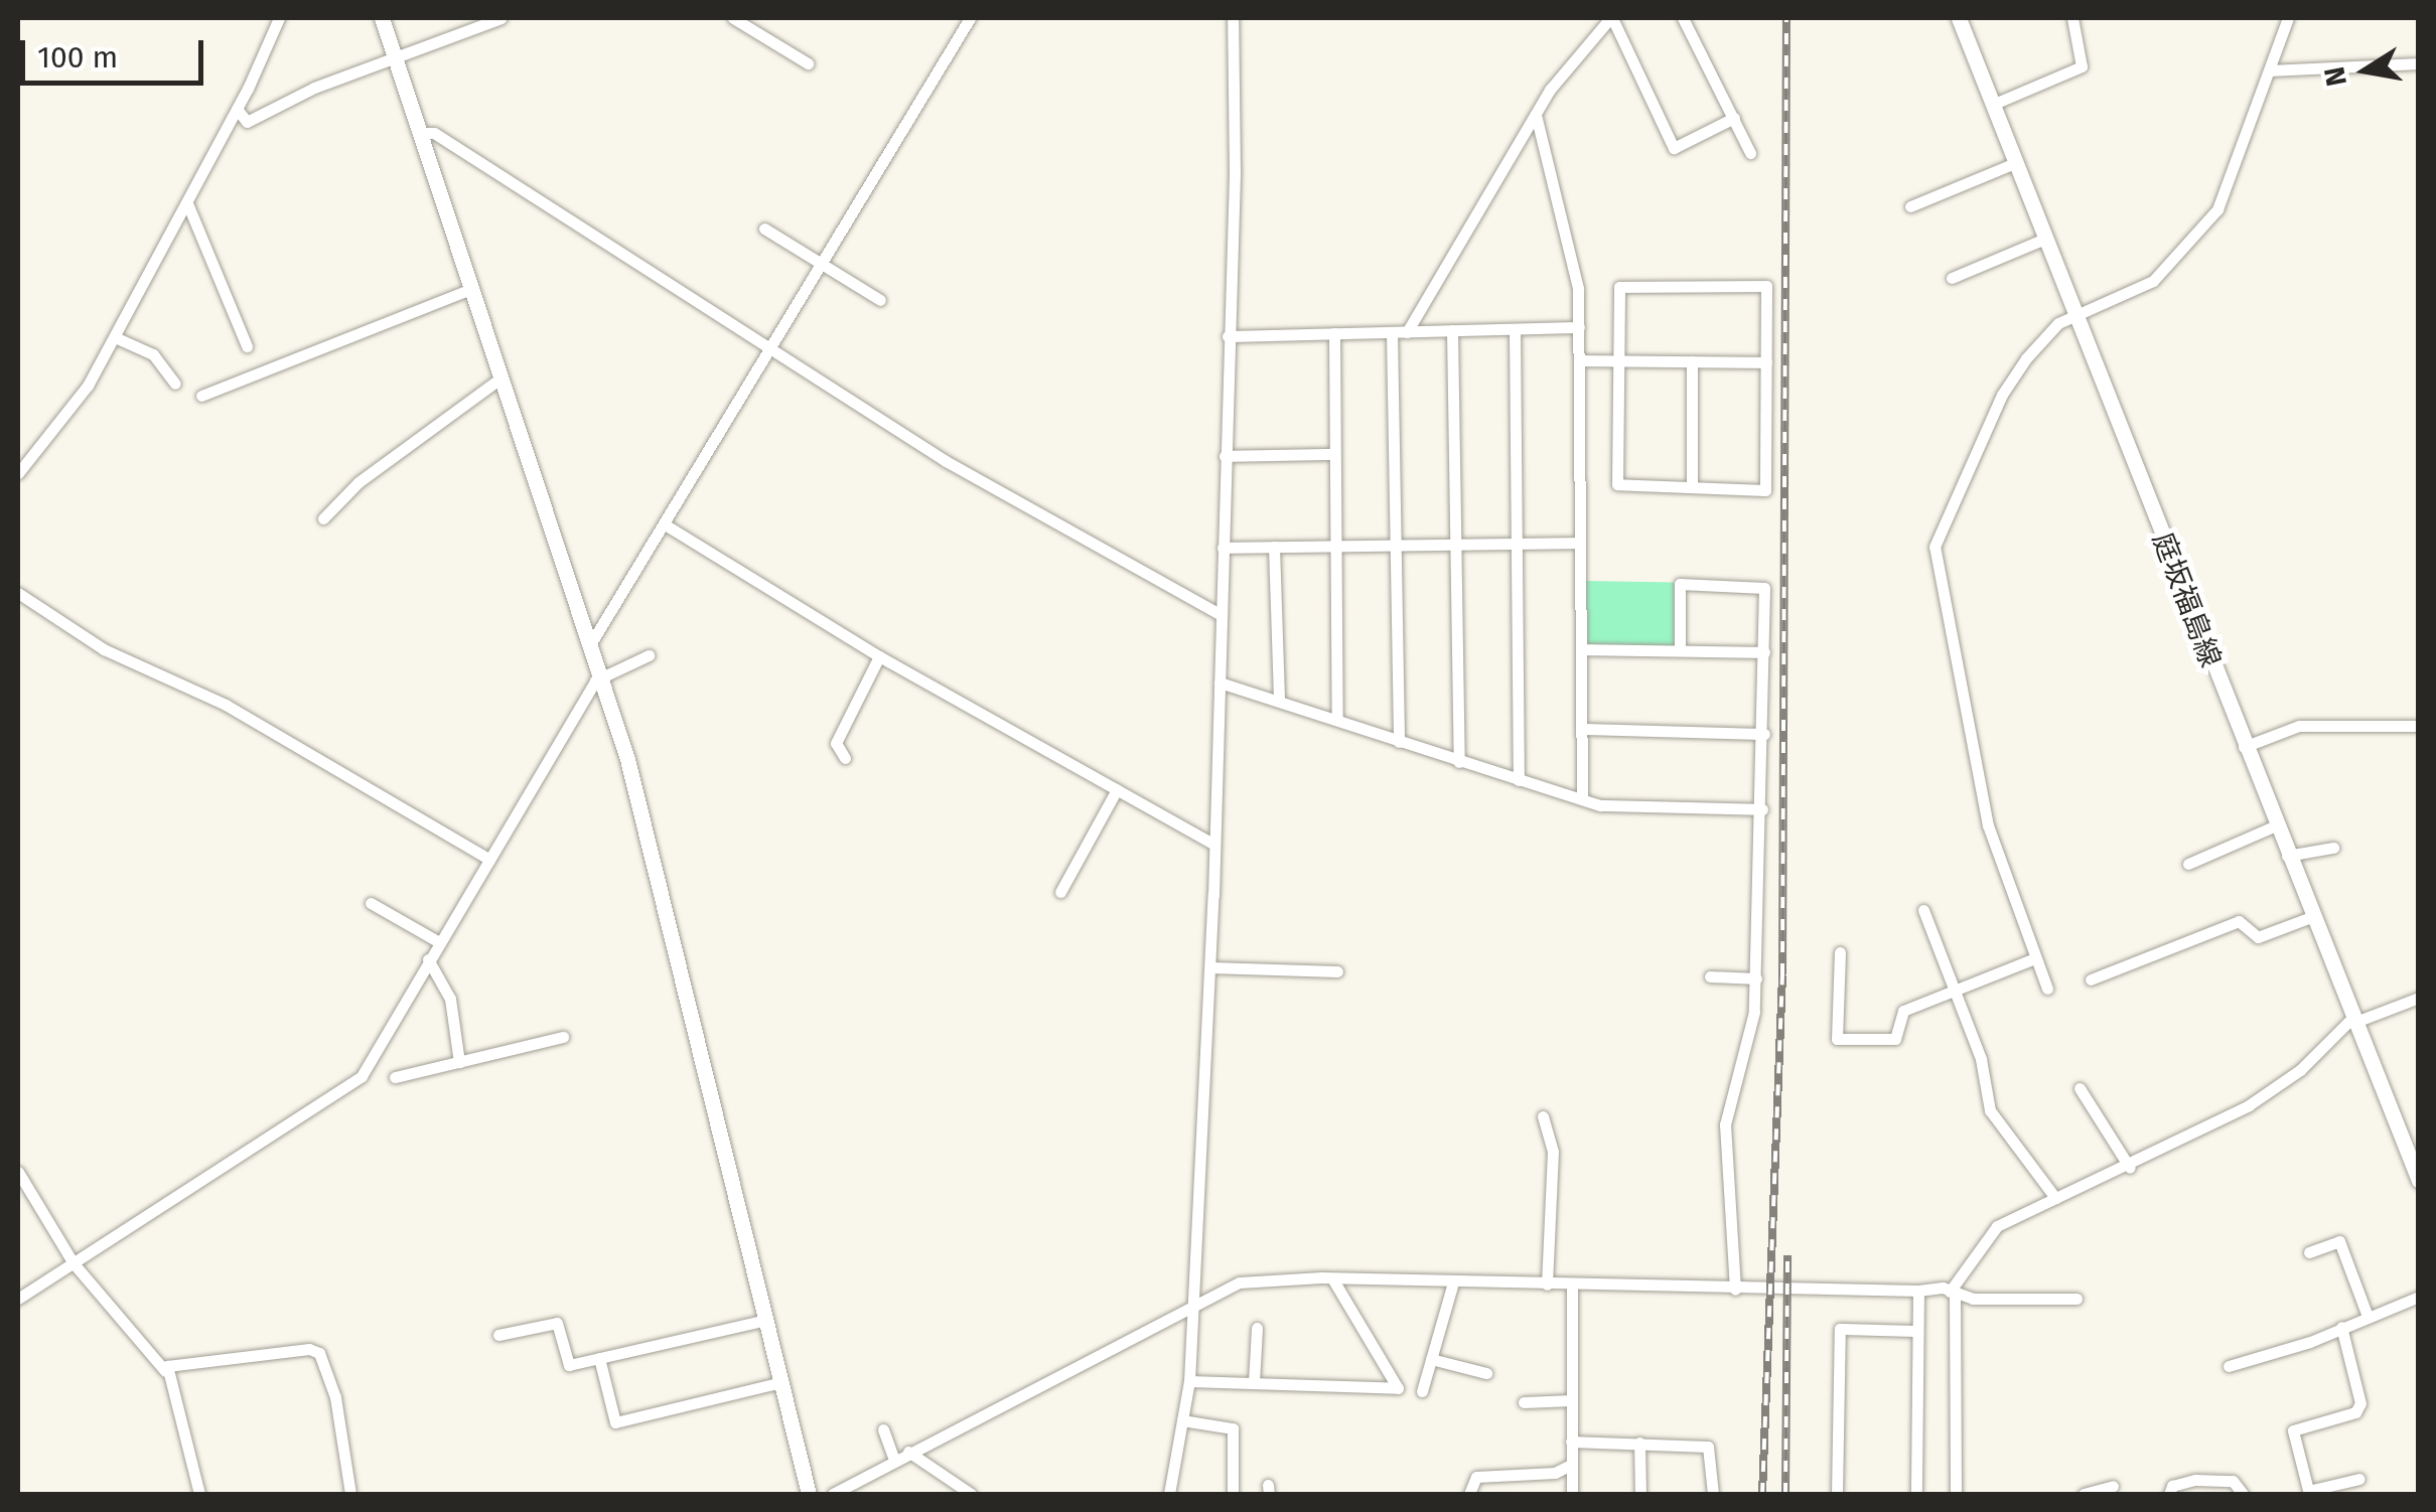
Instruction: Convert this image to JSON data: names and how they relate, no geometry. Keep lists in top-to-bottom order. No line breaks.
{"streets":{"street":["庭坂福島線"]},"scale_bar":"100 m","north":"left"}
